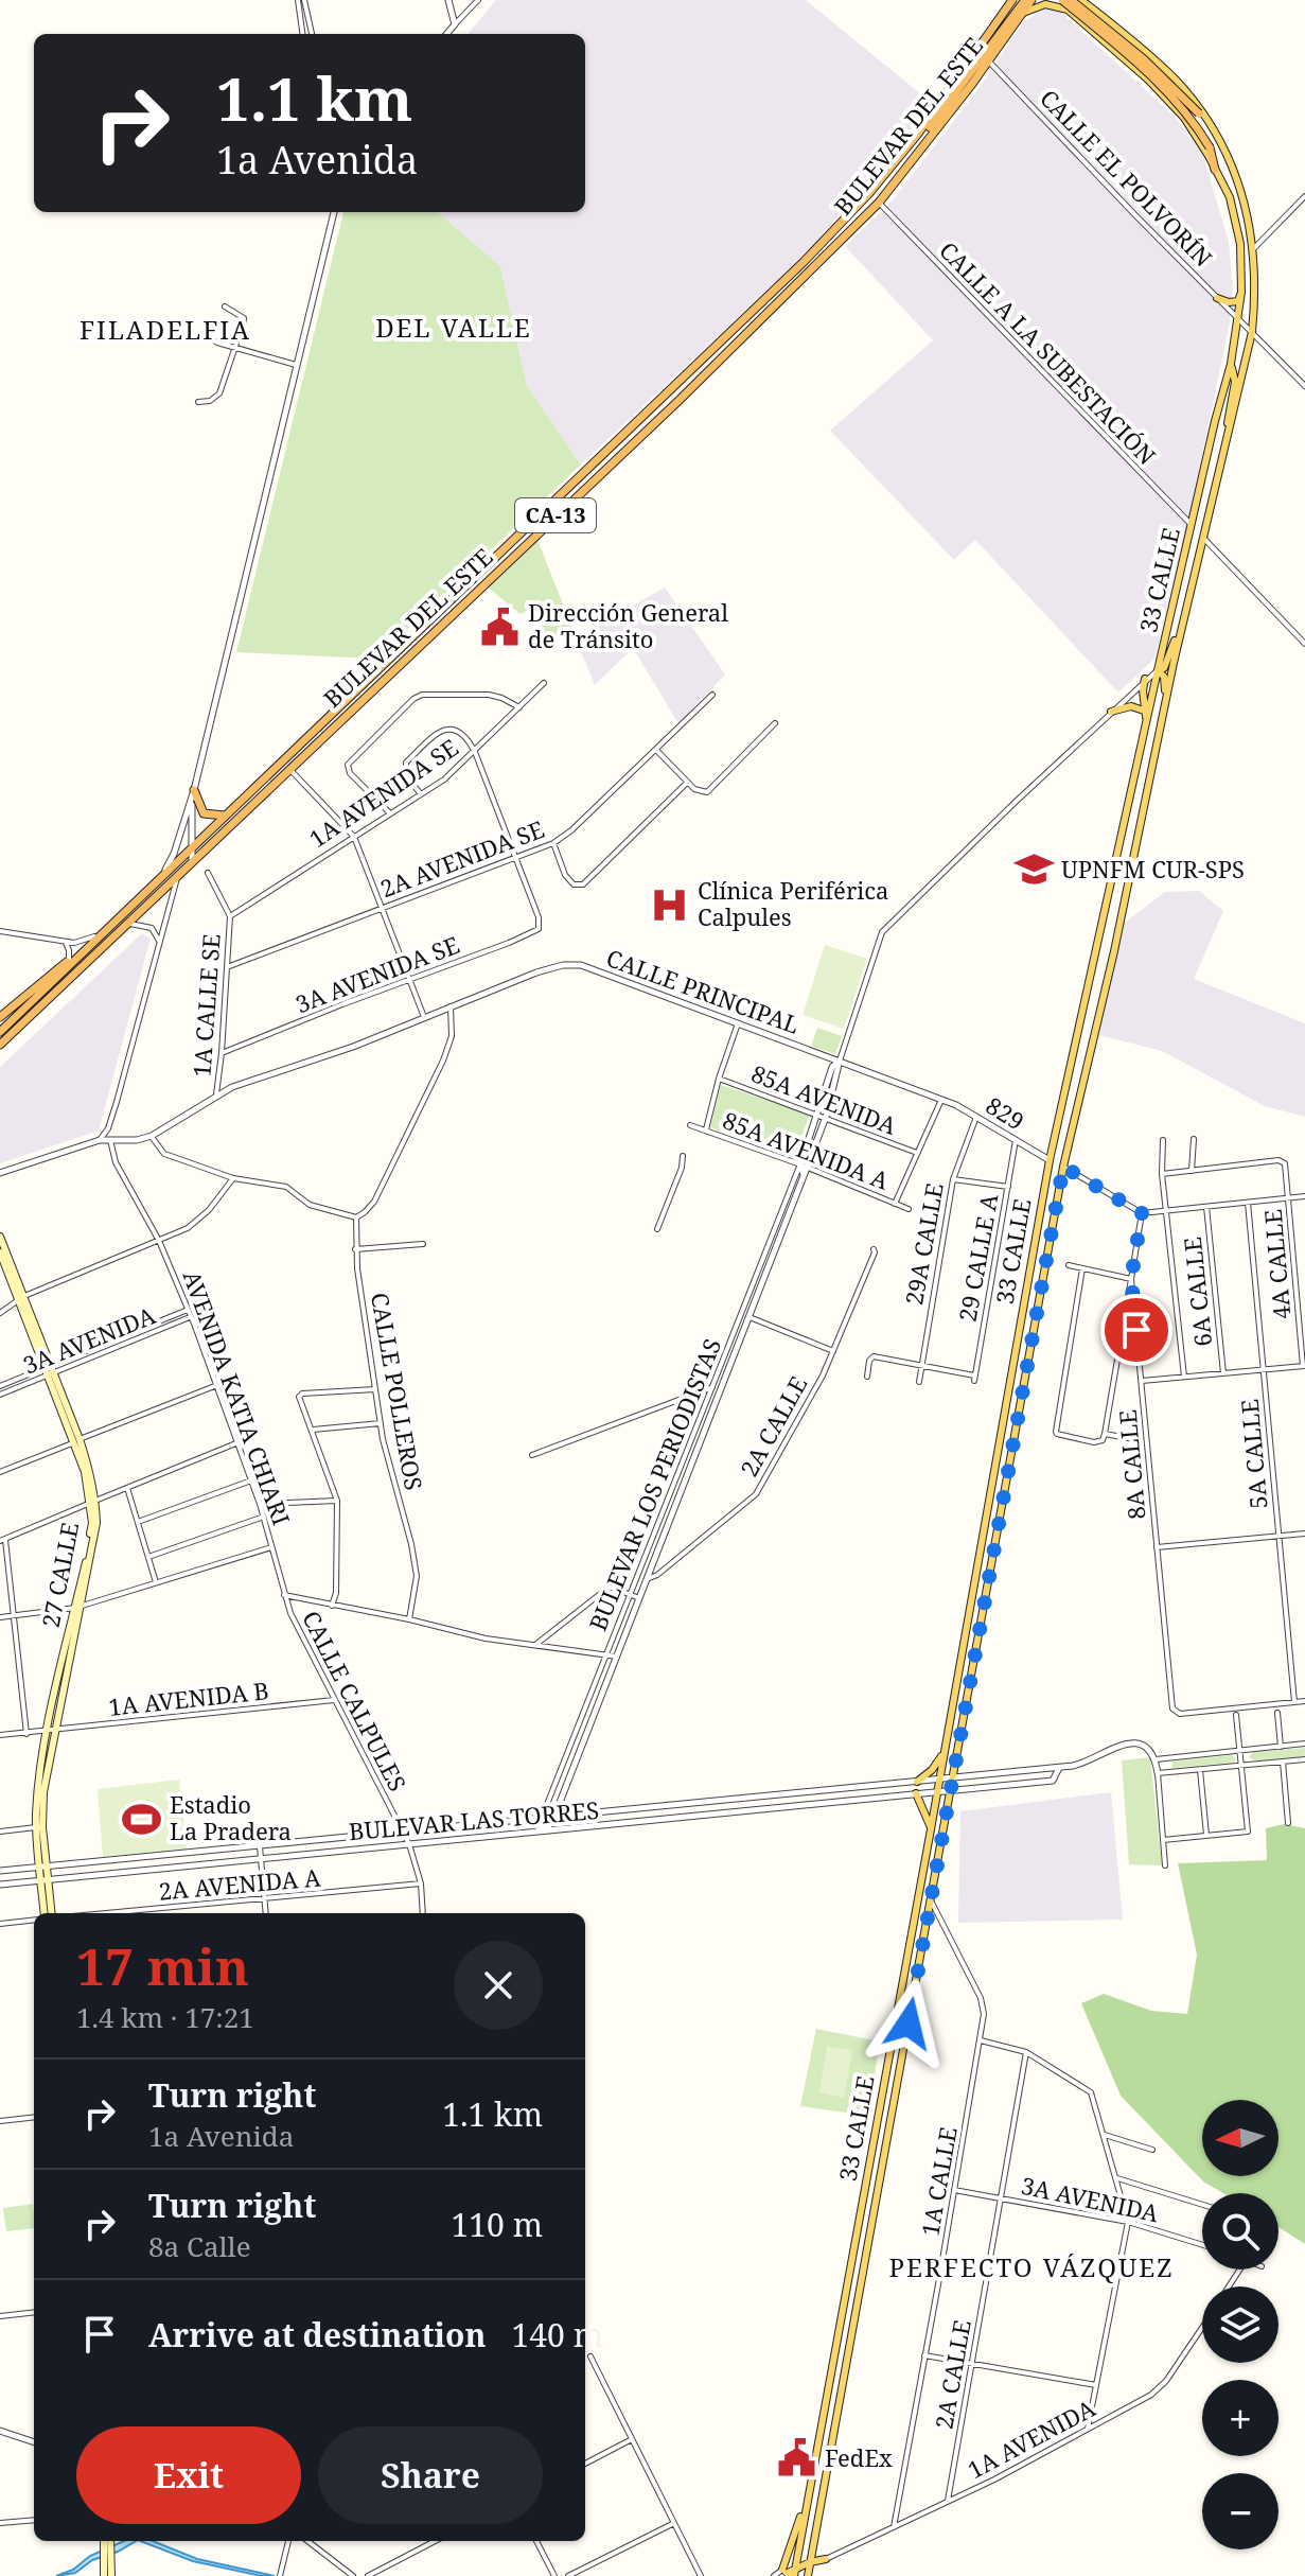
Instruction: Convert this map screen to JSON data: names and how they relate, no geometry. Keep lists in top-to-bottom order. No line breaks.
{"streets":{"highway":["BULEVAR DEL ESTE","CA-13"],"main road":["33 CALLE","27 CALLE"],"street":["CALLE EL POLVORÍN","CALLE A LA SUBESTACIÓN","1A AVENIDA SE","2A AVENIDA SE","3A AVENIDA SE","CALLE PRINCIPAL","1A CALLE SE","85A AVENIDA","829","85A AVENIDA A","29A CALLE","29 CALLE A","4A CALLE","6A CALLE","3A AVENIDA","CALLE POLLEROS","AVENIDA KATIA CHIARI","2A CALLE","5A CALLE","8A CALLE","BULEVAR LOS PERIODISTAS","1A AVENIDA B","CALLE CALPULES","BULEVAR LAS TORRES","2A AVENIDA A","1A CALLE","1A AVENIDA"]},"crossings":[["BULEVAR DEL ESTE","CALLE EL POLVORÍN"],["BULEVAR DEL ESTE","CALLE A LA SUBESTACIÓN"],["CALLE EL POLVORÍN","33 CALLE"],["CALLE A LA SUBESTACIÓN","33 CALLE"],["33 CALLE","829"],["33 CALLE","BULEVAR LOS PERIODISTAS"],["33 CALLE","BULEVAR LAS TORRES"],["33 CALLE","1A CALLE"],["1A AVENIDA SE","1A CALLE SE"],["2A AVENIDA SE","3A AVENIDA SE"],["2A AVENIDA SE","1A CALLE SE"],["3A AVENIDA SE","1A CALLE SE"],["CALLE PRINCIPAL","1A CALLE SE"],["CALLE PRINCIPAL","829"],["CALLE PRINCIPAL","AVENIDA KATIA CHIARI"],["CALLE PRINCIPAL","BULEVAR LOS PERIODISTAS"],["85A AVENIDA","BULEVAR LOS PERIODISTAS"],["829","29A CALLE"],["829","29 CALLE A"],["85A AVENIDA A","BULEVAR LOS PERIODISTAS"],["29A CALLE","29 CALLE A"],["3A AVENIDA","AVENIDA KATIA CHIARI"],["3A AVENIDA","2A CALLE"],["3A AVENIDA","27 CALLE"],["3A AVENIDA","1A CALLE"],["AVENIDA KATIA CHIARI","CALLE CALPULES"],["2A CALLE","BULEVAR LOS PERIODISTAS"],["2A CALLE","1A AVENIDA"],["5A CALLE","8A CALLE"],["BULEVAR LOS PERIODISTAS","BULEVAR LAS TORRES"],["27 CALLE","1A AVENIDA B"],["27 CALLE","BULEVAR LAS TORRES"],["1A AVENIDA B","CALLE CALPULES"],["CALLE CALPULES","BULEVAR LAS TORRES"],["CALLE CALPULES","2A AVENIDA A"],["1A CALLE","1A AVENIDA"]],"districts":["DEL VALLE","FILADELFIA","PERFECTO VÁZQUEZ"],"places":{"public building":["Dirección General de Tránsito","FedEx"],"school or university":["UPNFM CUR-SPS"],"hospital":["Clínica Periférica Calpules"],"sports":["Estadio La Pradera"]},"north":"left","page":{"turn":["1.1 km","1a Avenida"],"heading":["17 min","1.4 km · 17:21"],"list":[{"name":"Turn right","note":"1a Avenida","value":"1.1 km"},{"name":"Turn right","note":"8a Calle","value":"110 m"},{"name":"Arrive at destination","value":"140 m"}],"map_buttons":["+","−"],"buttons":["Exit","Share"]}}
